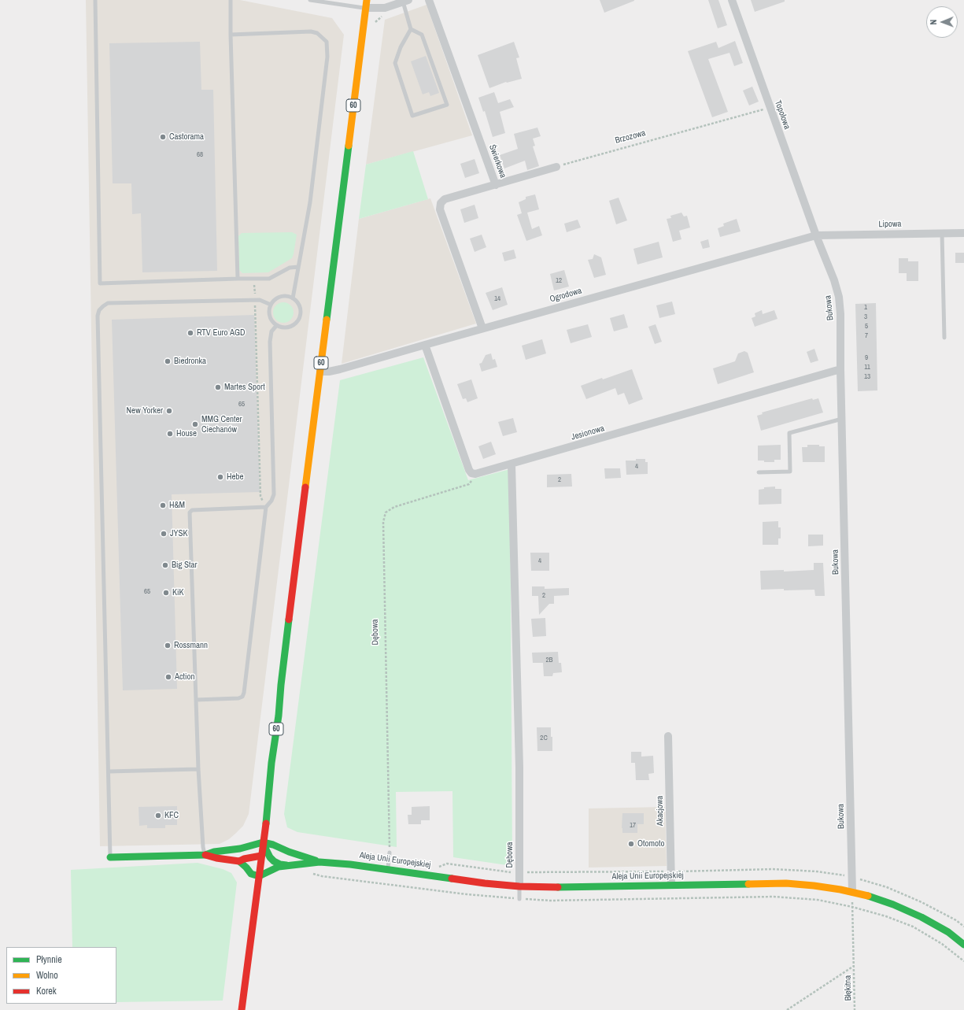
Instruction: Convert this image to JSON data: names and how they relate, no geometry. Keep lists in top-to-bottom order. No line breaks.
{"streets":{"main road":["60","Aleja Unii Europejskiej"],"street":["Topolowa","Świerkowa","Lipowa","Ogrodowa","Bukowa","Jesionowa","Dębowa","Akacjowa"],"path":["Brzozowa","Błękitna"]},"crossings":[["60","Ogrodowa"],["60","Aleja Unii Europejskiej"],["Topolowa","Brzozowa"],["Topolowa","Lipowa"],["Topolowa","Ogrodowa"],["Topolowa","Bukowa"],["Świerkowa","Ogrodowa"],["Lipowa","Ogrodowa"],["Lipowa","Bukowa"],["Ogrodowa","Bukowa"],["Bukowa","Jesionowa"],["Bukowa","Aleja Unii Europejskiej"],["Jesionowa","Dębowa"],["Dębowa","Aleja Unii Europejskiej"],["Akacjowa","Aleja Unii Europejskiej"]],"places":["Castorama","RTV Euro AGD","Biedronka","Martes Sport","New Yorker","MMG Center Ciechanów","House","Hebe","H&M","JYSK","Big Star","KiK","Rossmann","Action","KFC","Otomoto"],"house_numbers":["68","12","14","1","3","5","7","9","11","13","65","4","2","4","65","2","2B","2C","17"],"legend":["Płynnie","Wolno","Korek"],"north":"left"}
